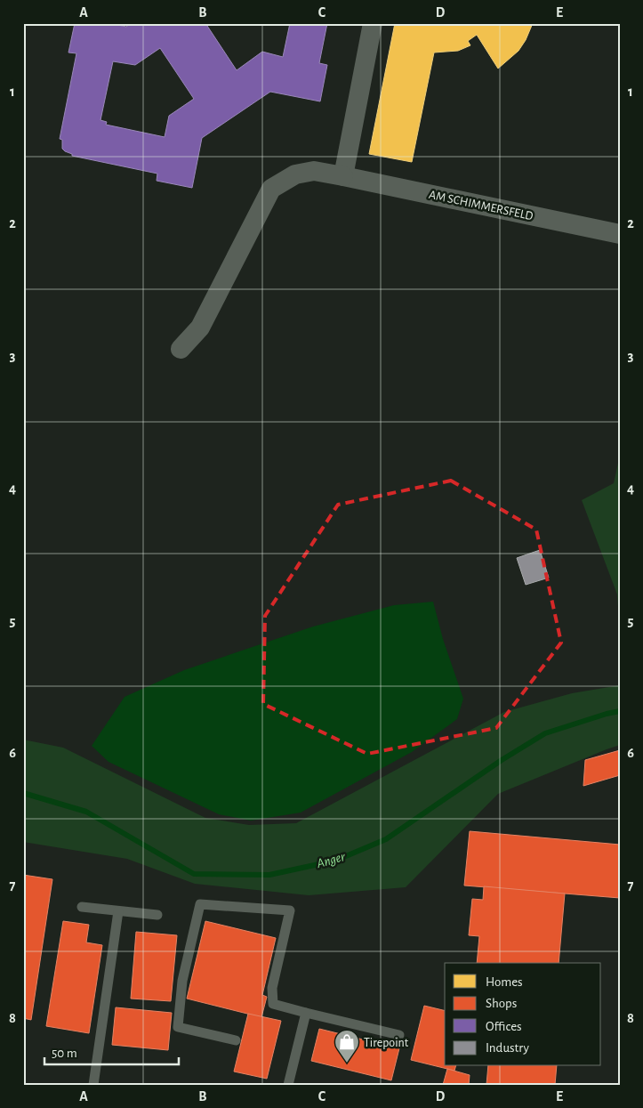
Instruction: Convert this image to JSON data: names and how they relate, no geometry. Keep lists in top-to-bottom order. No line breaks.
{"streets":{"street":["AM SCHIMMERSFELD"]},"water":["Anger"],"places":{"shop":["Tirepoint"]},"legend":["Homes","Shops","Offices","Industry"],"scale_bar":"50 m","grid":{"columns":["A","B","C","D","E"],"rows":["1","2","3","4","5","6","7","8"]}}
